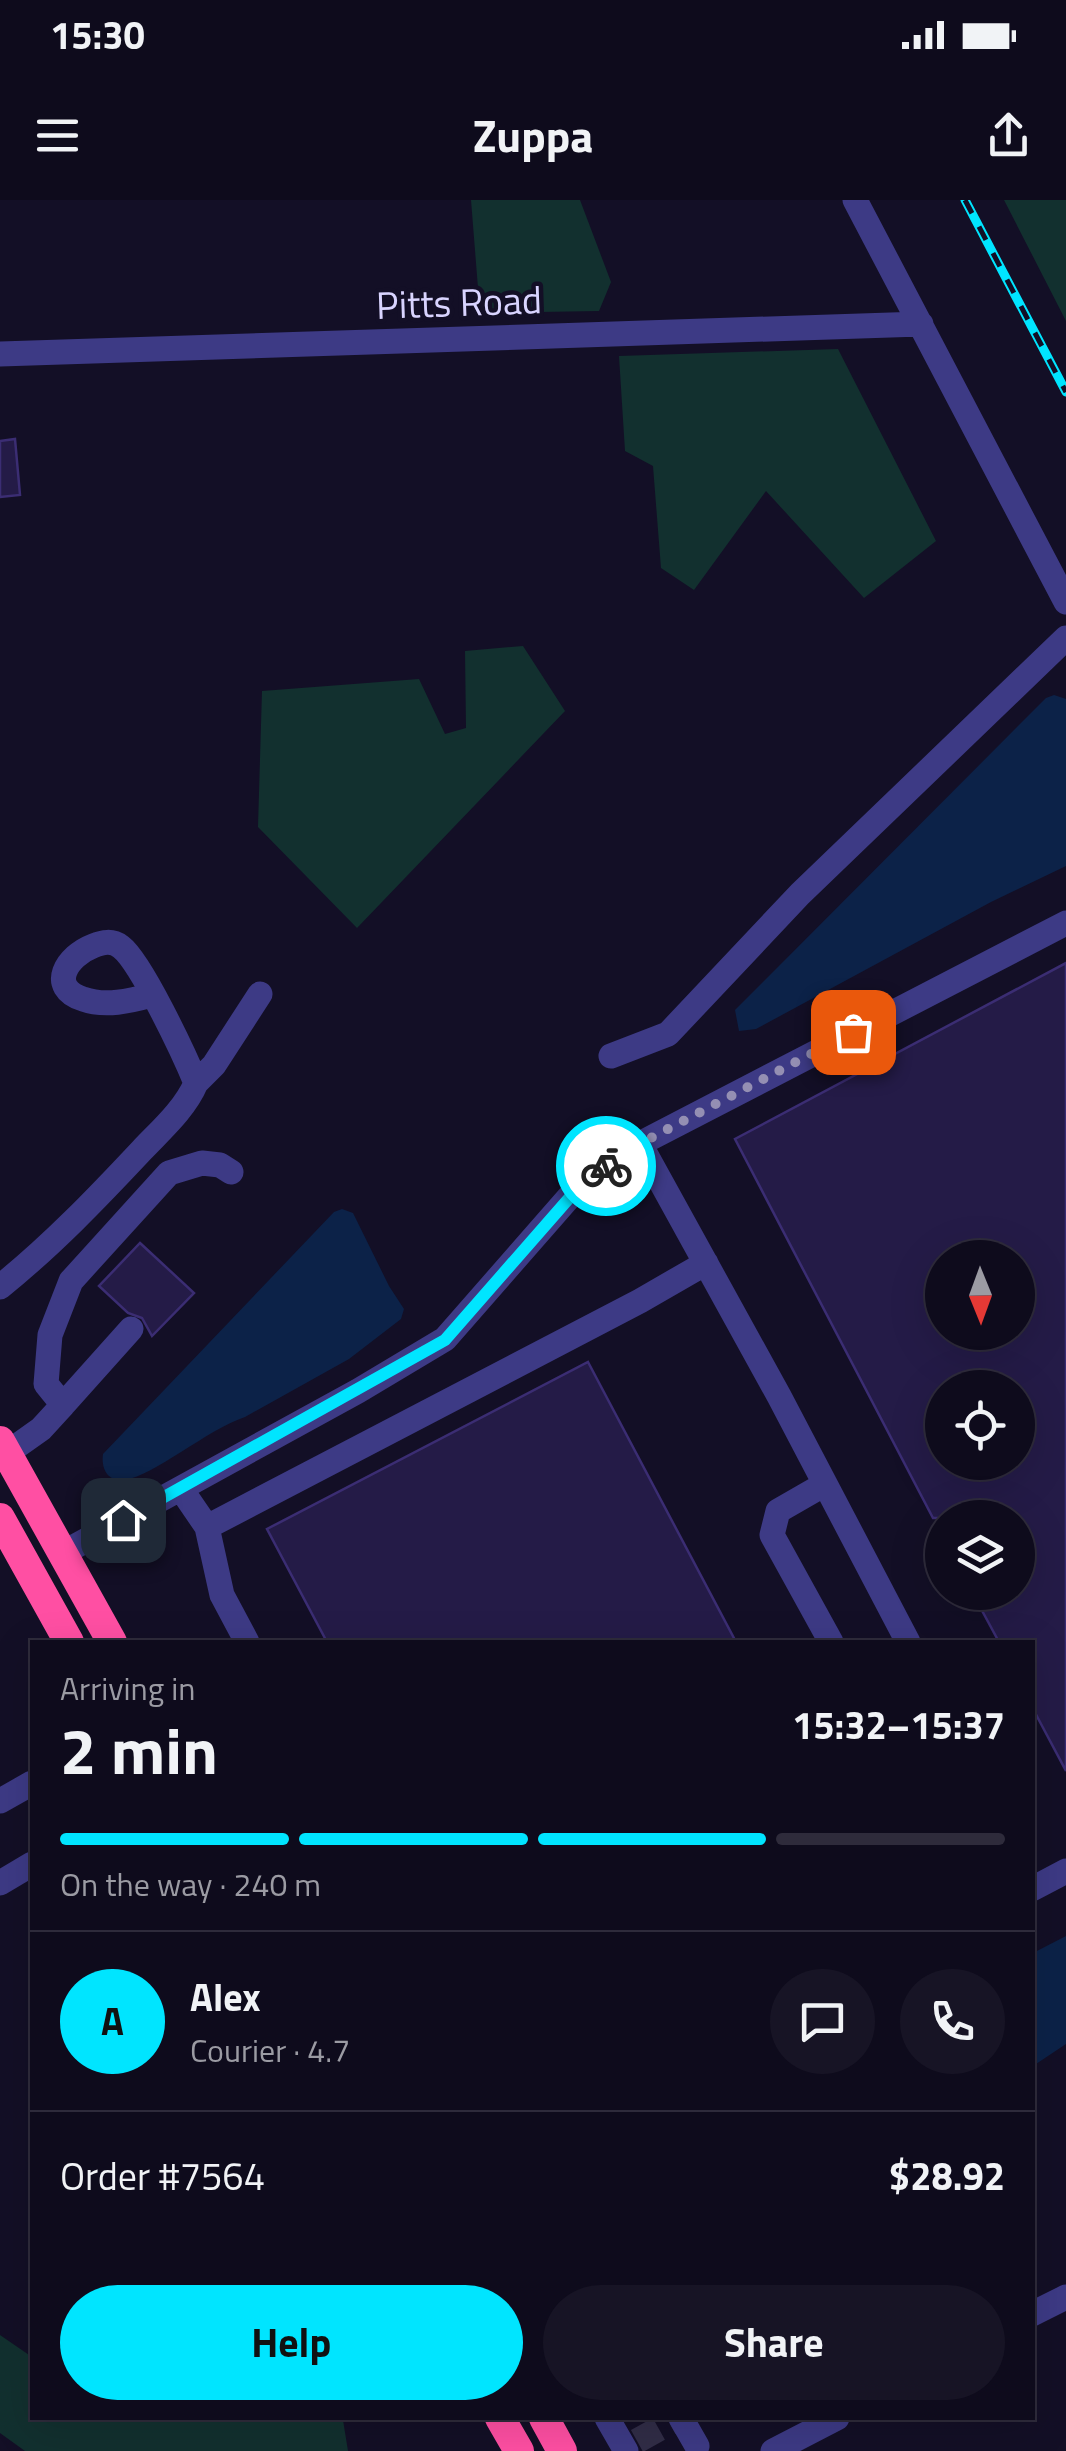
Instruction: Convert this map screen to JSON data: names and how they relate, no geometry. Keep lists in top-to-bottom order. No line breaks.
{"streets":{"street":["Pitts Road"]},"north":"bottom","page":{"status":"15:30","header":"Zuppa","heading":["2 min","Arriving in","15:32–15:37"],"panel":["Alex","Courier · 4.7","Order #7564","$28.92"],"bar":"On the way · 240 m","round":"A","buttons":["Help","Share"]}}
